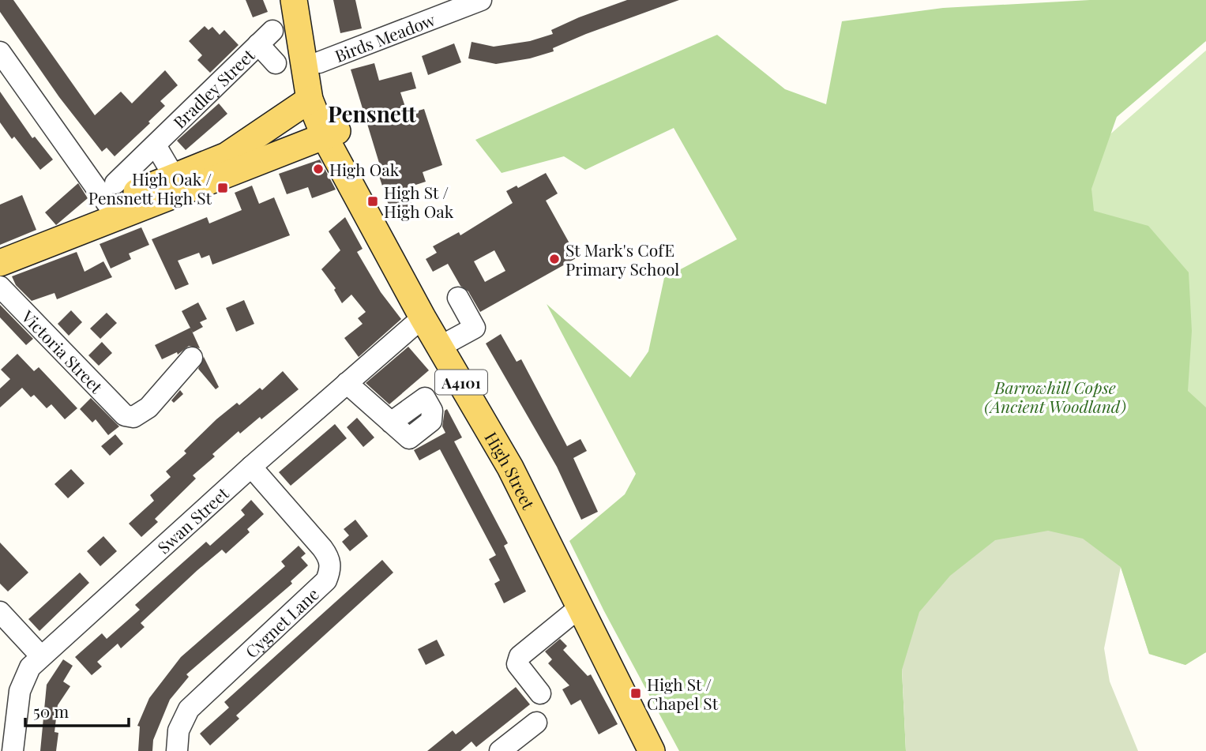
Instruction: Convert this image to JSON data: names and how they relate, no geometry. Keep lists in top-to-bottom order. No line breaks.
{"streets":{"main road":["A4101","High Street"],"street":["Birds Meadow","Bradley Street","Victoria Street","Swan Street","Cygnet Lane"]},"crossings":[["Birds Meadow","High Street"],["High Street","Swan Street"],["Swan Street","Cygnet Lane"]],"districts":["Pensnett"],"parks":["Barrowhill Copse (Ancient Woodland)"],"places":{"other":["High Oak","St Mark's CofE Primary School"],"transit":["High Oak / Pensnett High St","High St / High Oak","High St / Chapel St"]},"scale_bar":"50 m"}
